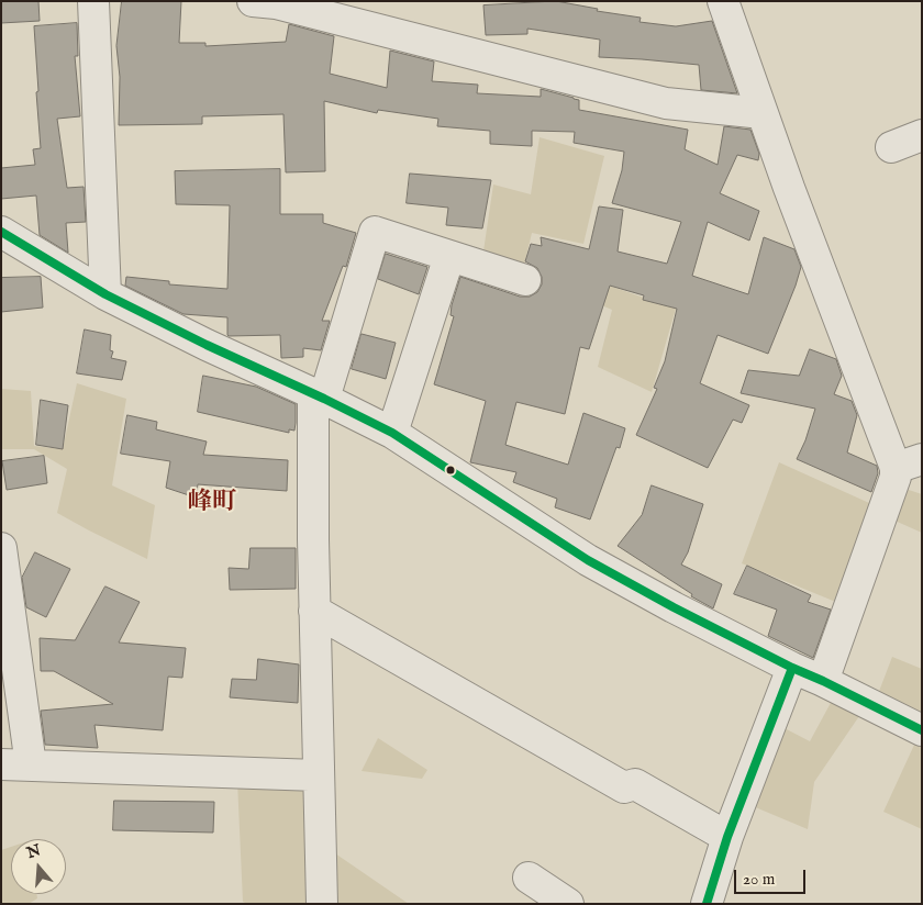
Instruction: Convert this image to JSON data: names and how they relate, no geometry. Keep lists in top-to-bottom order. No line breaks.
{"districts":["峰町"],"scale_bar":"20 m","north":"top"}
